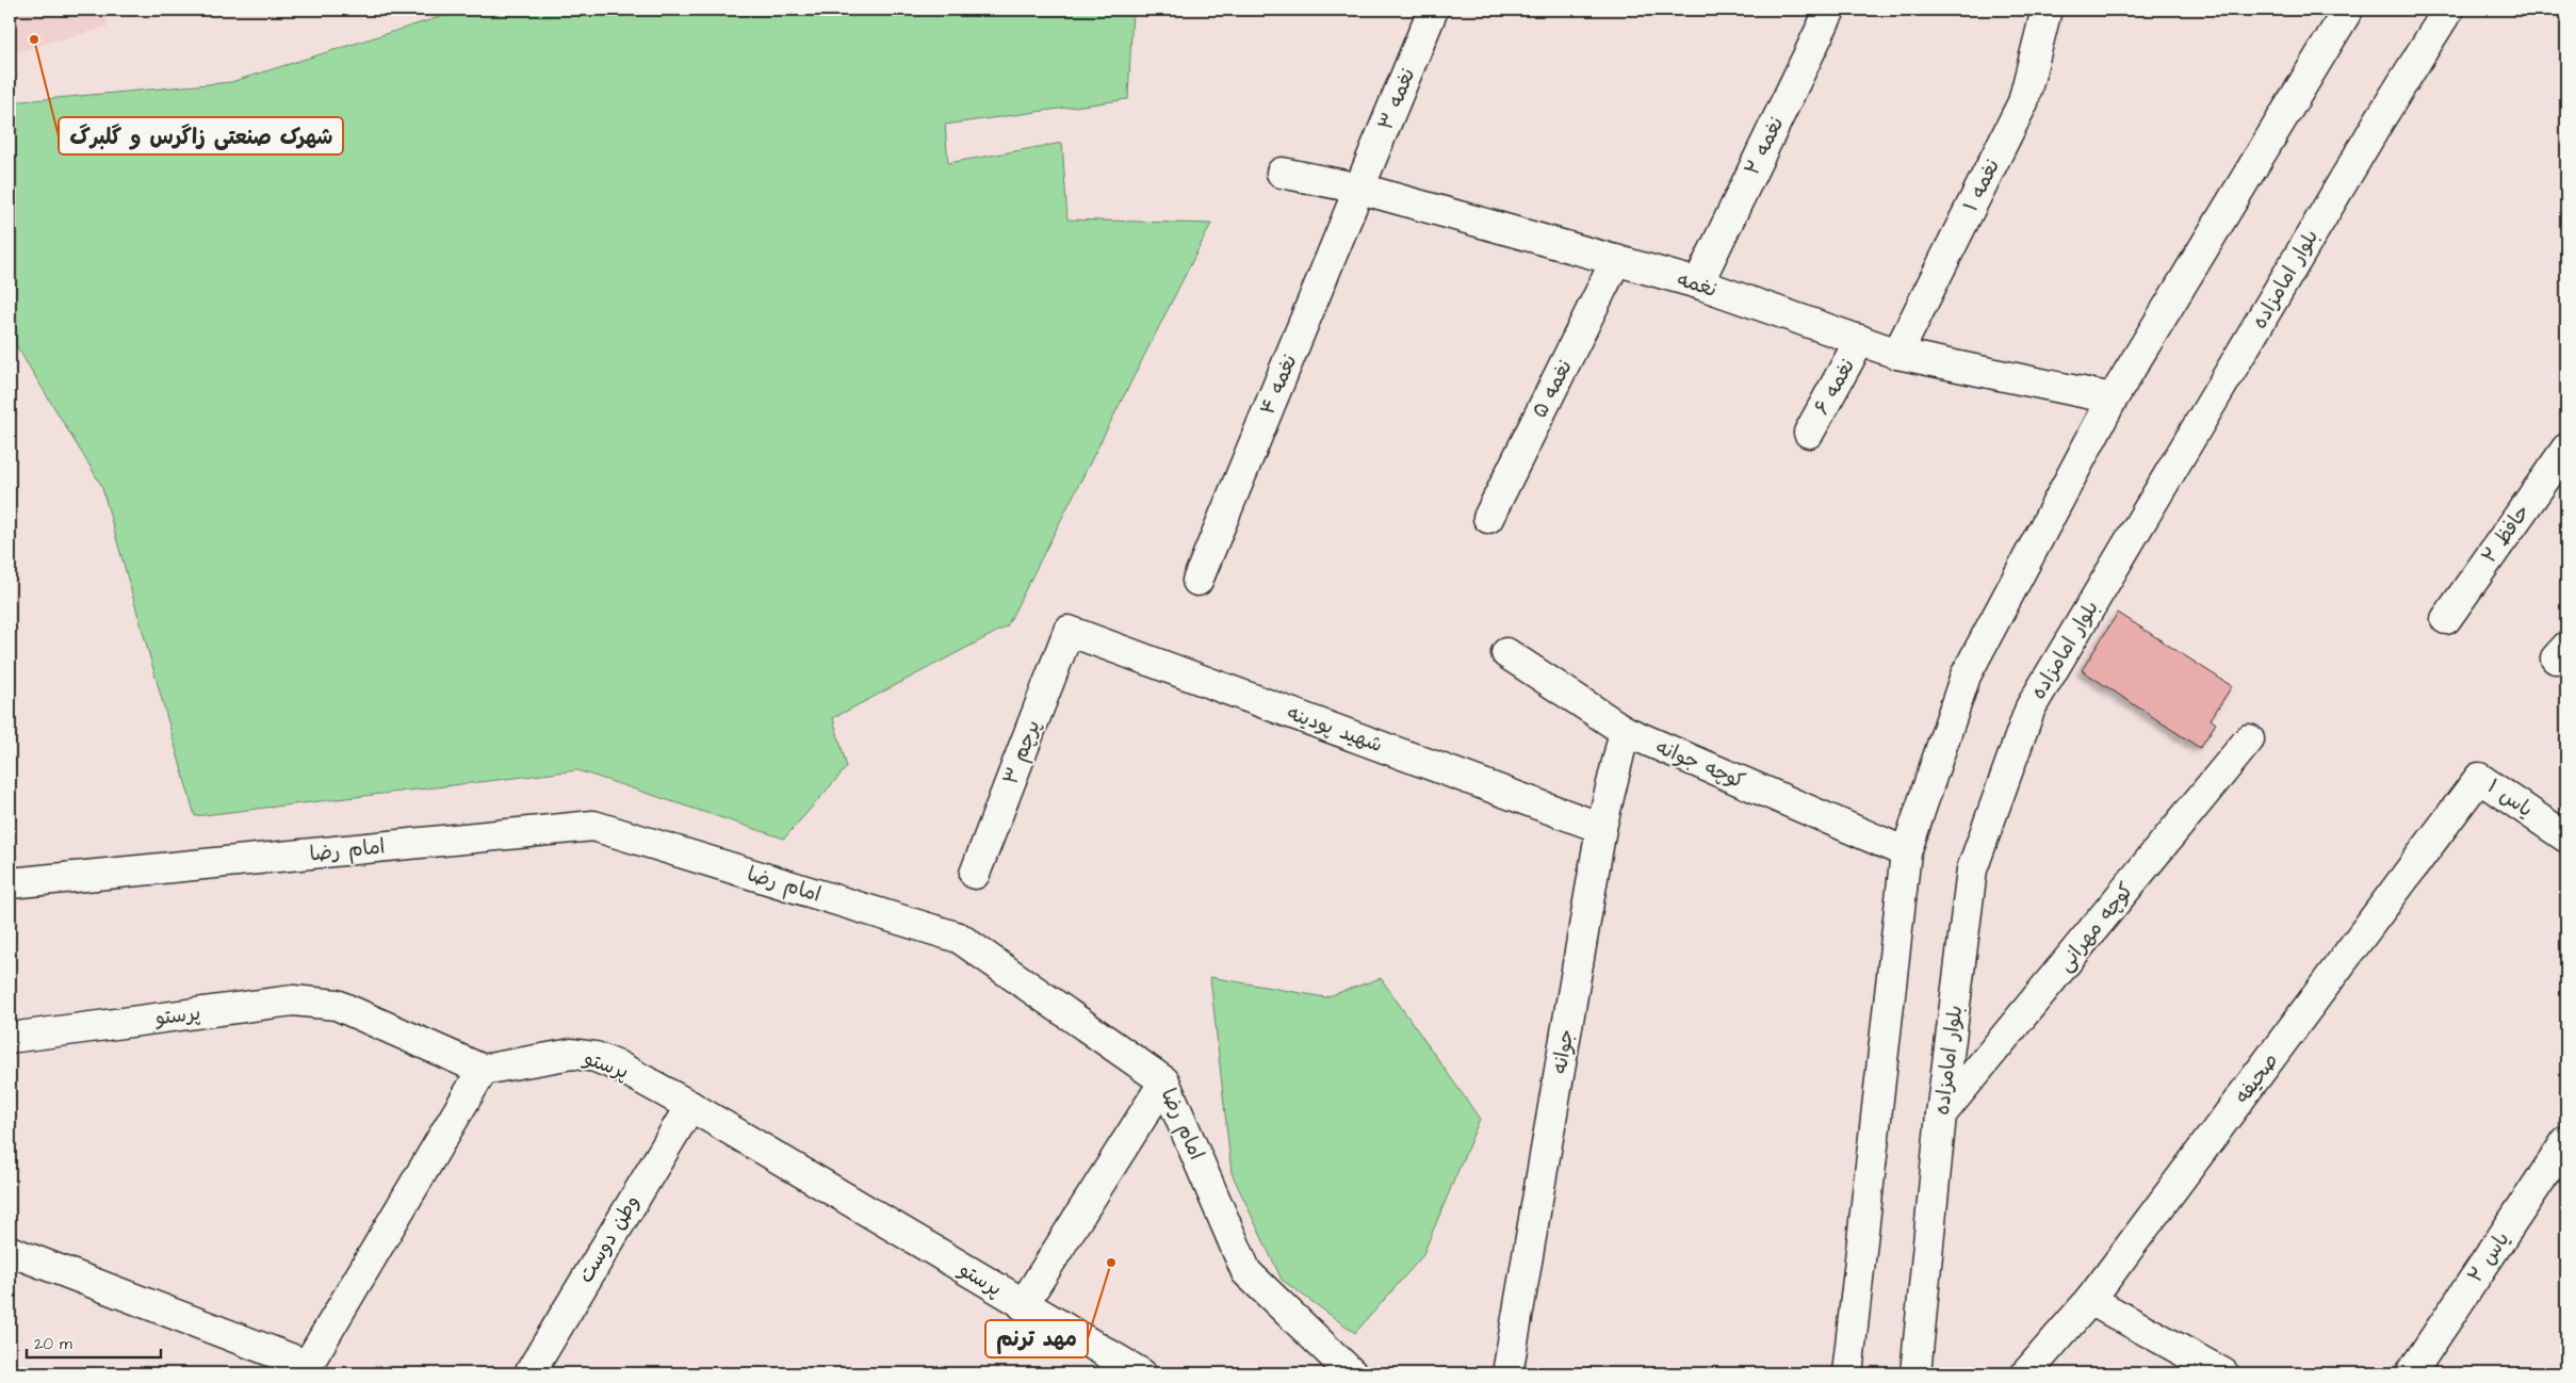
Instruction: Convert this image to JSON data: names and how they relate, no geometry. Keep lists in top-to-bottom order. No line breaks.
{"streets":{"street":["نغمه ۳","نغمه ۲","نغمه ۱","بلوار امامزاده","نغمه","نغمه ۴","نغمه ۶","نغمه ۵","حافظ ۲","شهید پودینه","پرچم ۳","کوچه جوانه","یاس ۱","امام رضا","کوچه مهرانی","پرستو","جوانه","صحیفه","وطن دوست","یاس ۲"]},"crossings":[["نغمه ۳","نغمه"],["نغمه ۳","نغمه ۴"],["نغمه ۲","نغمه"],["نغمه ۱","نغمه"],["بلوار امامزاده","کوچه مهرانی"],["نغمه","نغمه ۴"],["نغمه","نغمه ۶"],["نغمه","نغمه ۵"],["شهید پودینه","پرچم ۳"],["شهید پودینه","جوانه"],["کوچه جوانه","جوانه"],["یاس ۱","صحیفه"],["پرستو","وطن دوست"]],"places":["شهرک صنعتی زاگرس و گلبرگ","مهد ترنم"],"scale_bar":"20 m"}
